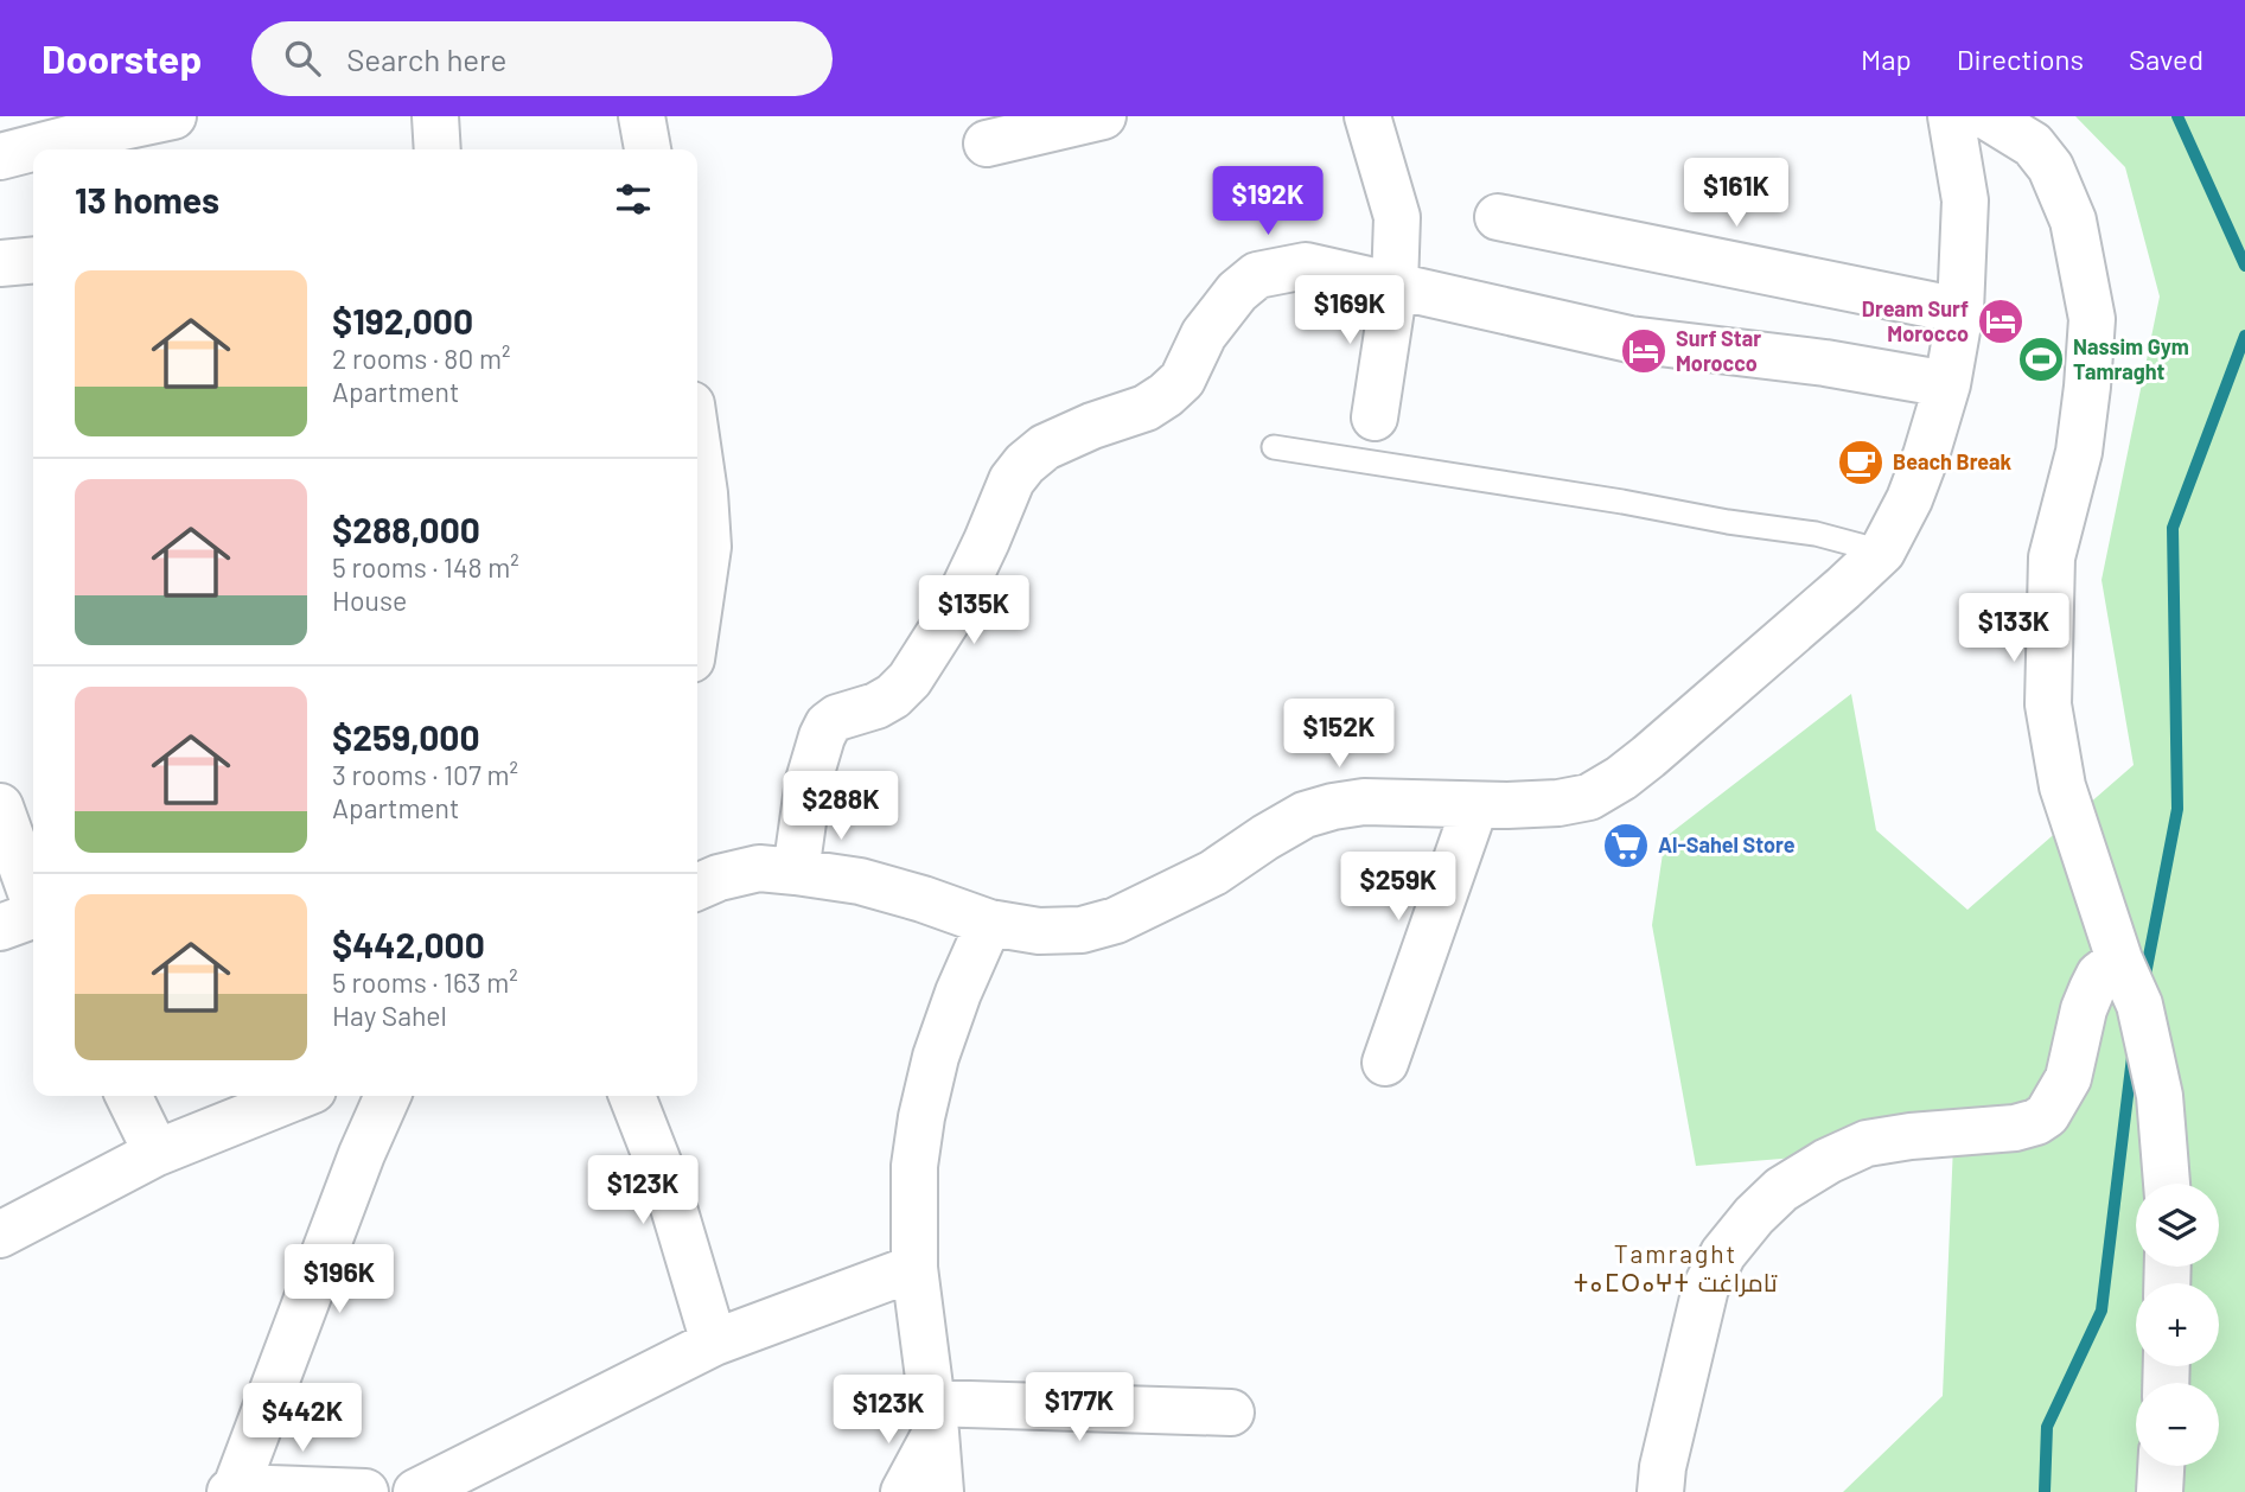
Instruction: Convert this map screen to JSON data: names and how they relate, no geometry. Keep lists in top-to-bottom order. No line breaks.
{"districts":["Tamraght ⵜⴰⵎⵔⴰⵖⵜ تامراغت"],"places":{"hotel":["Dream Surf Morocco","Surf Star Morocco"],"sports":["Nassim Gym Tamraght"],"cafe":["Beach Break"],"supermarket":["Al-Sahel Store"]},"page":{"header":"Doorstep","search":"Search here","nav":["Map","Directions","Saved"],"heading":"13 homes","price":["$161K","$192K","$169K","$135K","$133K","$152K","$288K","$259K","$123K","$196K","$177K","$123K","$442K"],"list":[{"name":"$192,000","note":"2 rooms · 80 m² · Apartment"},{"name":"$288,000","note":"5 rooms · 148 m² · House"},{"name":"$259,000","note":"3 rooms · 107 m² · Apartment"},{"name":"$442,000","note":"5 rooms · 163 m² · Hay Sahel"}],"map_buttons":["+","−"]}}
